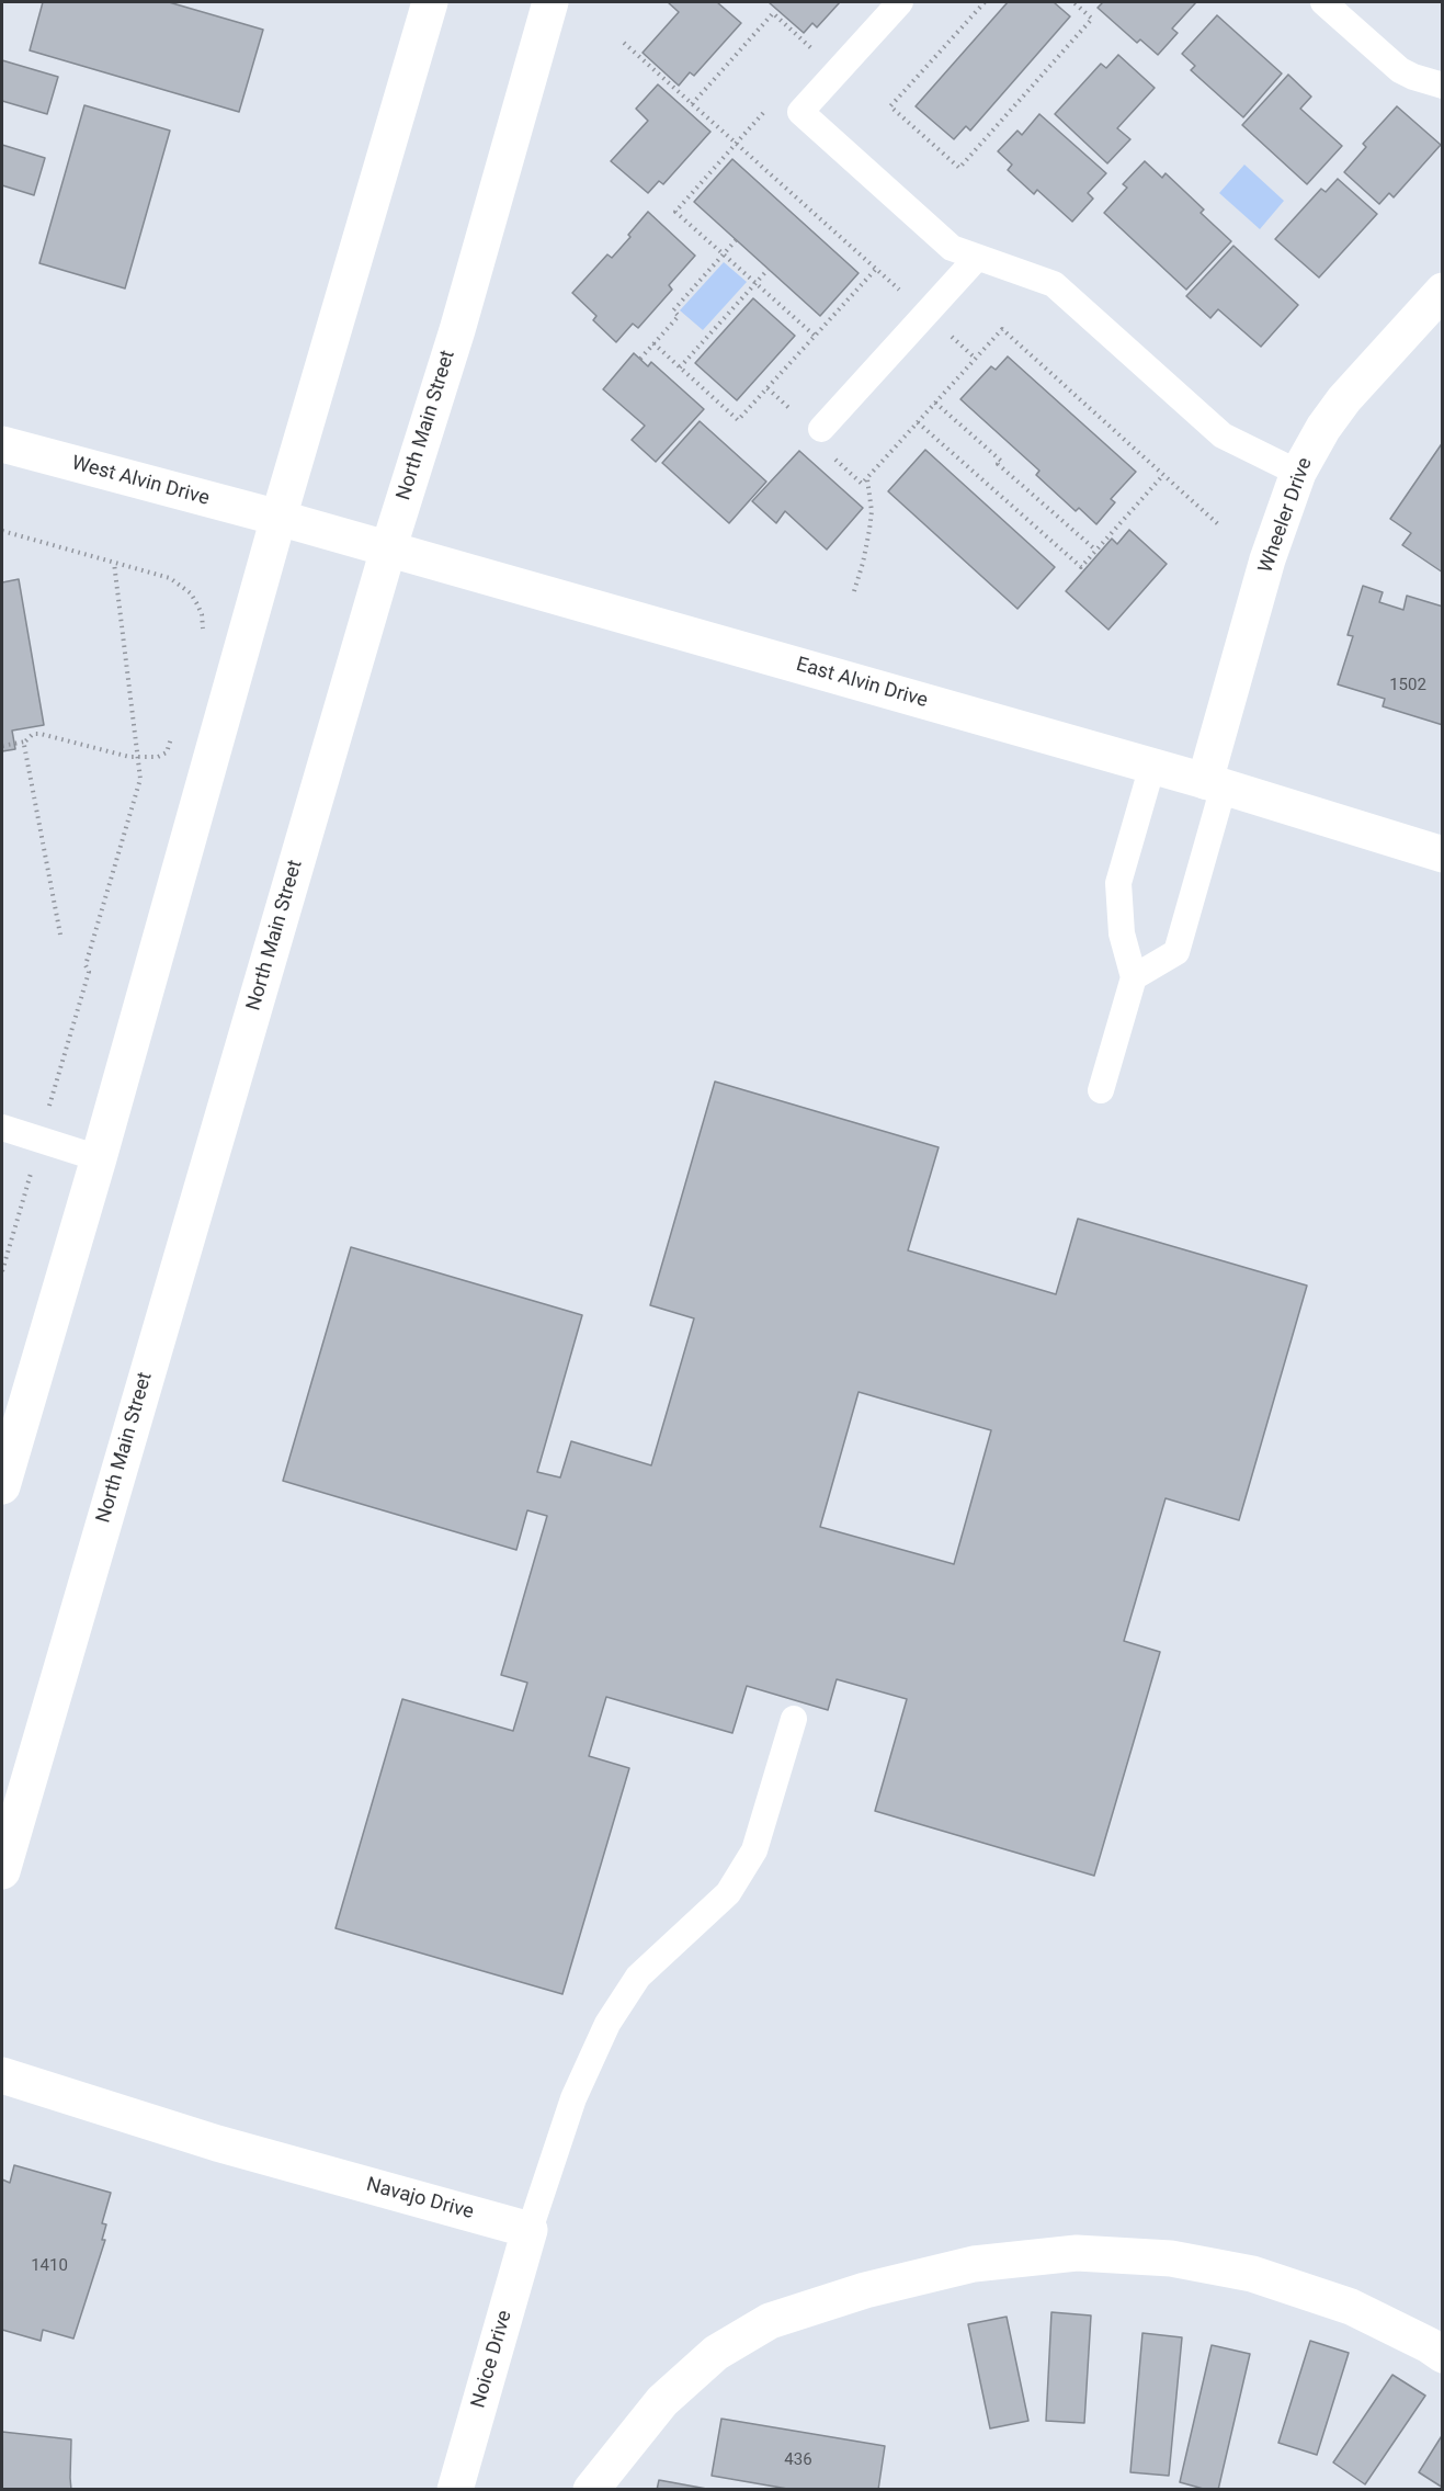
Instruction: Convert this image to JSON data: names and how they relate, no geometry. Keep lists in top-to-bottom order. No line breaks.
{"streets":{"main road":["North Main Street","West Alvin Drive","Wheeler Drive","East Alvin Drive","Navajo Drive","Noice Drive"]},"crossings":[["North Main Street","East Alvin Drive"],["West Alvin Drive","East Alvin Drive"],["Wheeler Drive","East Alvin Drive"],["Navajo Drive","Noice Drive"]],"house_numbers":["1502","1410","436"]}
